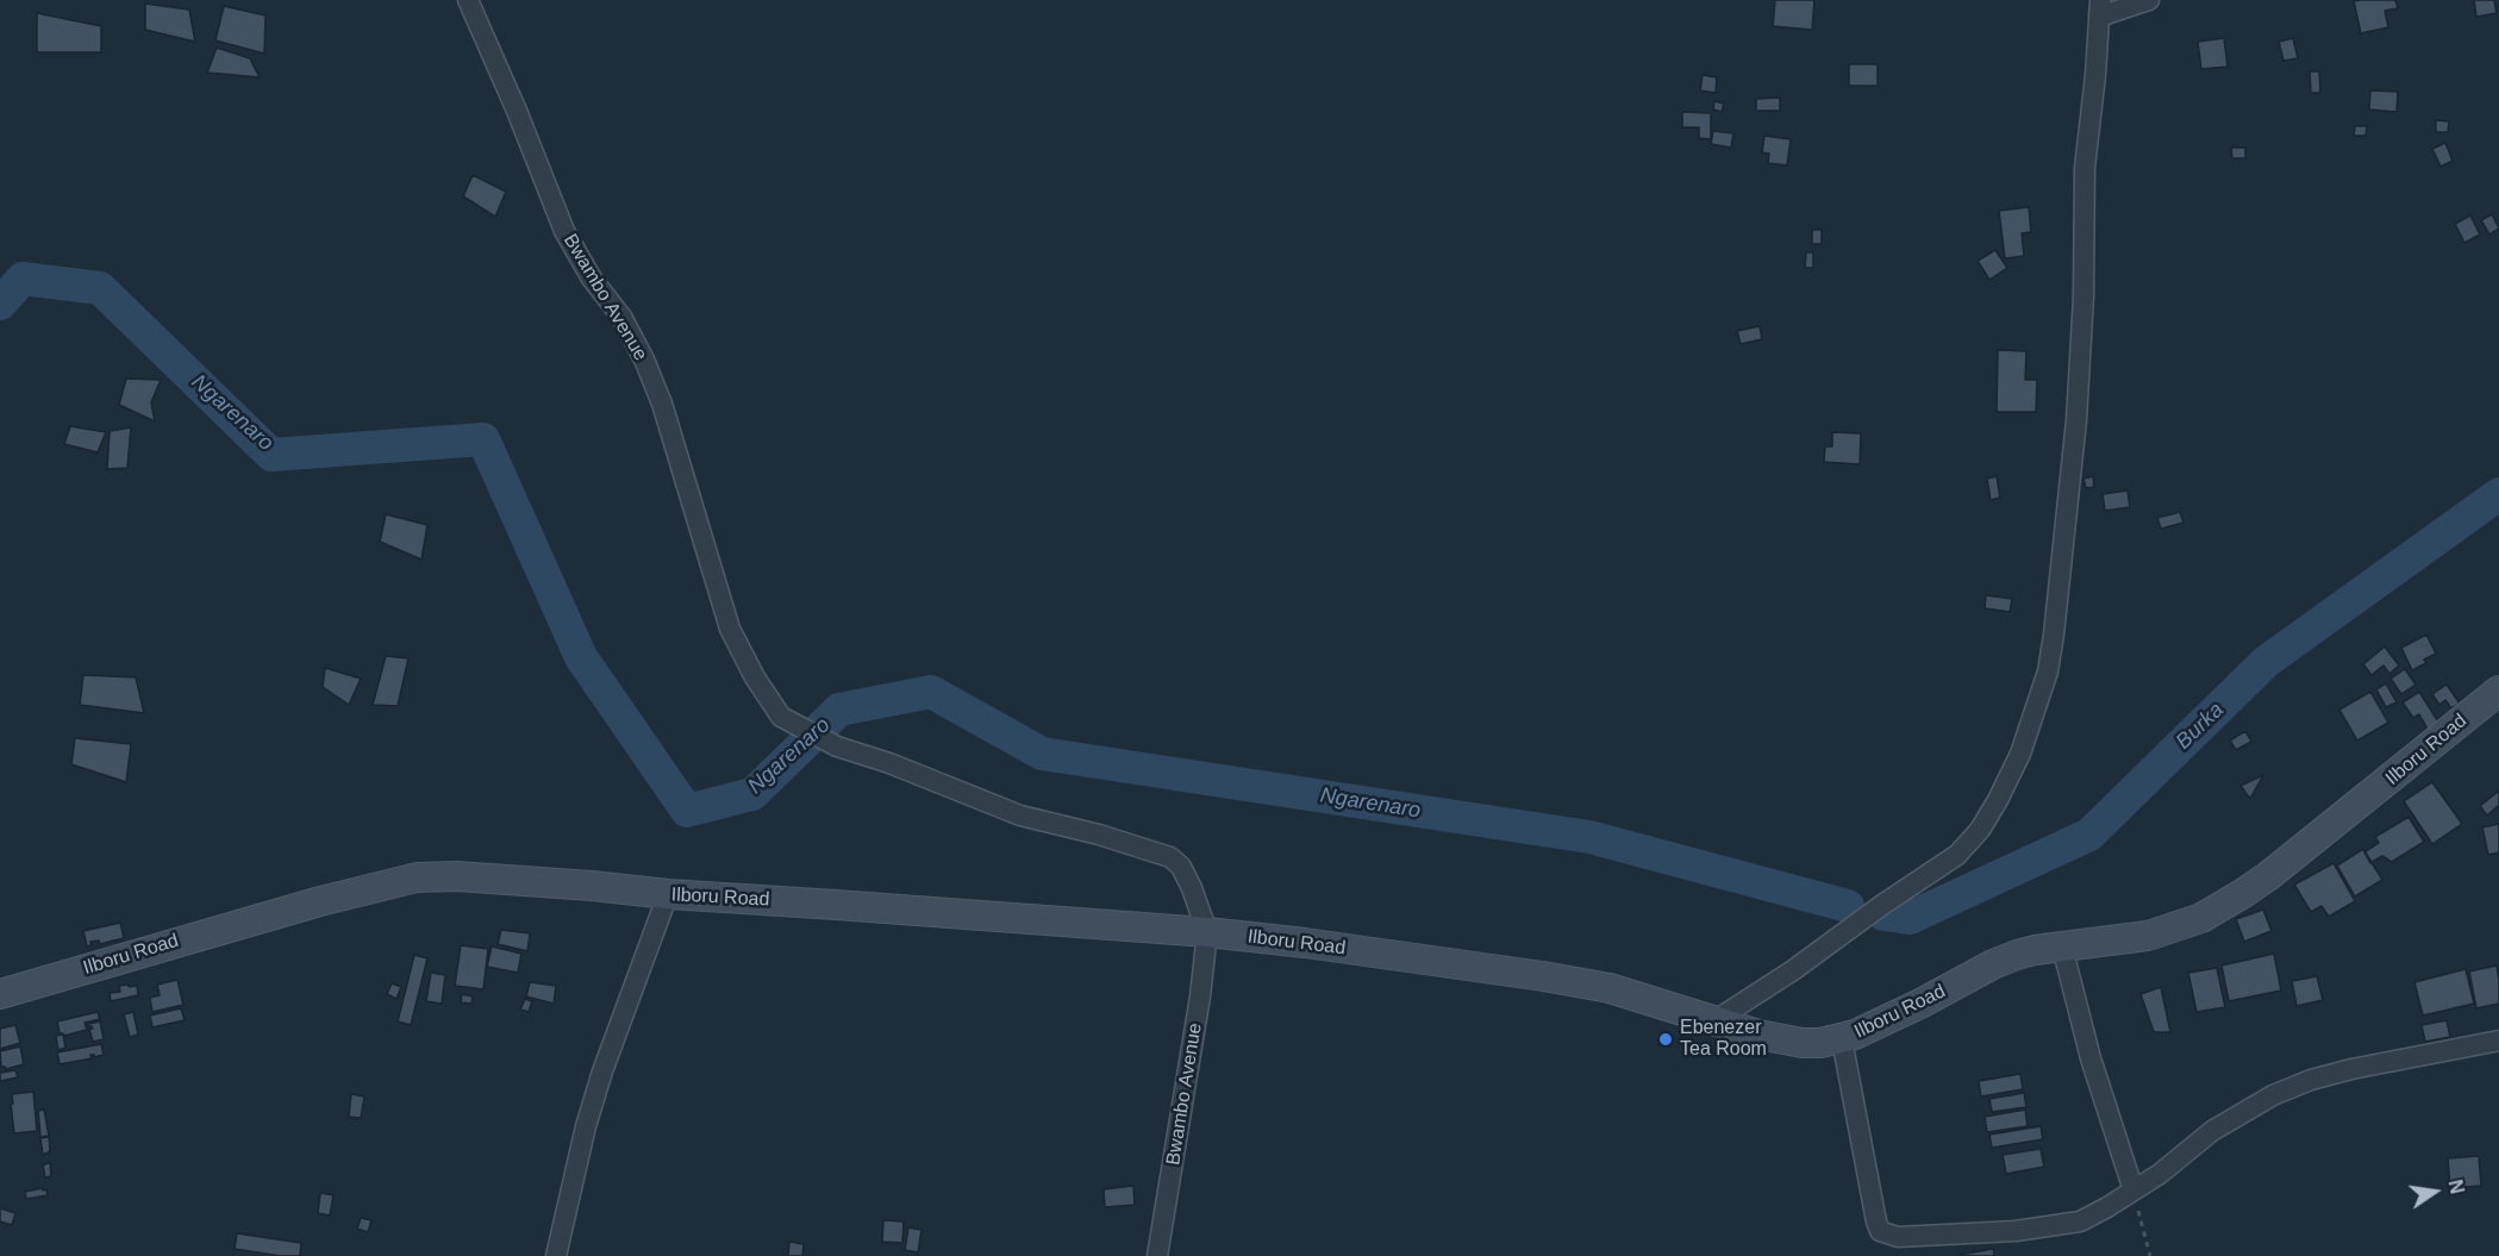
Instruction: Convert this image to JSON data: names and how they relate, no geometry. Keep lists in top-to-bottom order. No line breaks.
{"streets":{"street":["Bwambo Avenue","Ilboru Road"]},"crossings":[["Bwambo Avenue","Ilboru Road"]],"water":["Ngarenaro","Burka"],"places":["Ebenezer Tea Room"],"north":"right"}
